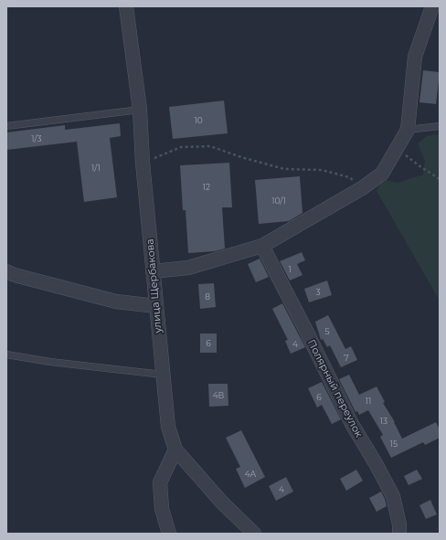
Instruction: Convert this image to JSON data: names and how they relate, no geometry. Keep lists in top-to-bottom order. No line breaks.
{"streets":{"street":["улица Щербакова","Полярный переулок"]},"house_numbers":["10","1/3","1/1","12","10/1","1","3","8","5","6","4","7","4В","6","11","13","15","4А","4"]}
